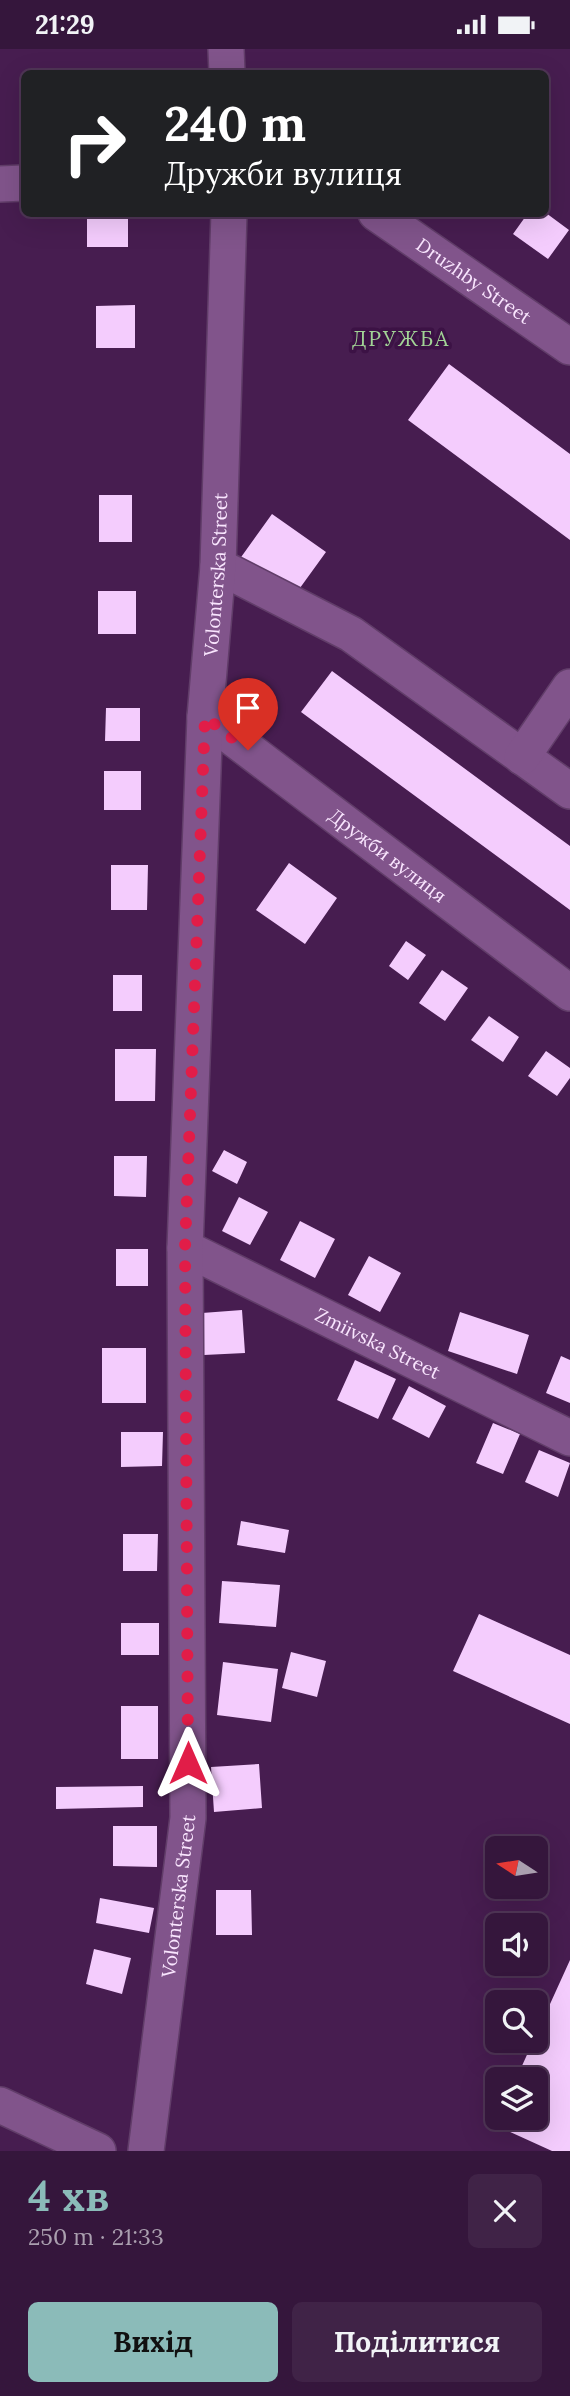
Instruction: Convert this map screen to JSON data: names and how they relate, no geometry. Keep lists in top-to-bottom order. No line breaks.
{"streets":{"street":["Druzhby Street","Volonterska Street","Дружби вулиця","Zmiivska Street"]},"crossings":[["Volonterska Street","Дружби вулиця"],["Volonterska Street","Zmiivska Street"]],"districts":["ДРУЖБА"],"north":"left","page":{"status":"21:29","turn":["240 m","Дружби вулиця"],"heading":["4 хв","250 m · 21:33"],"buttons":["Вихід","Поділитися"]}}
